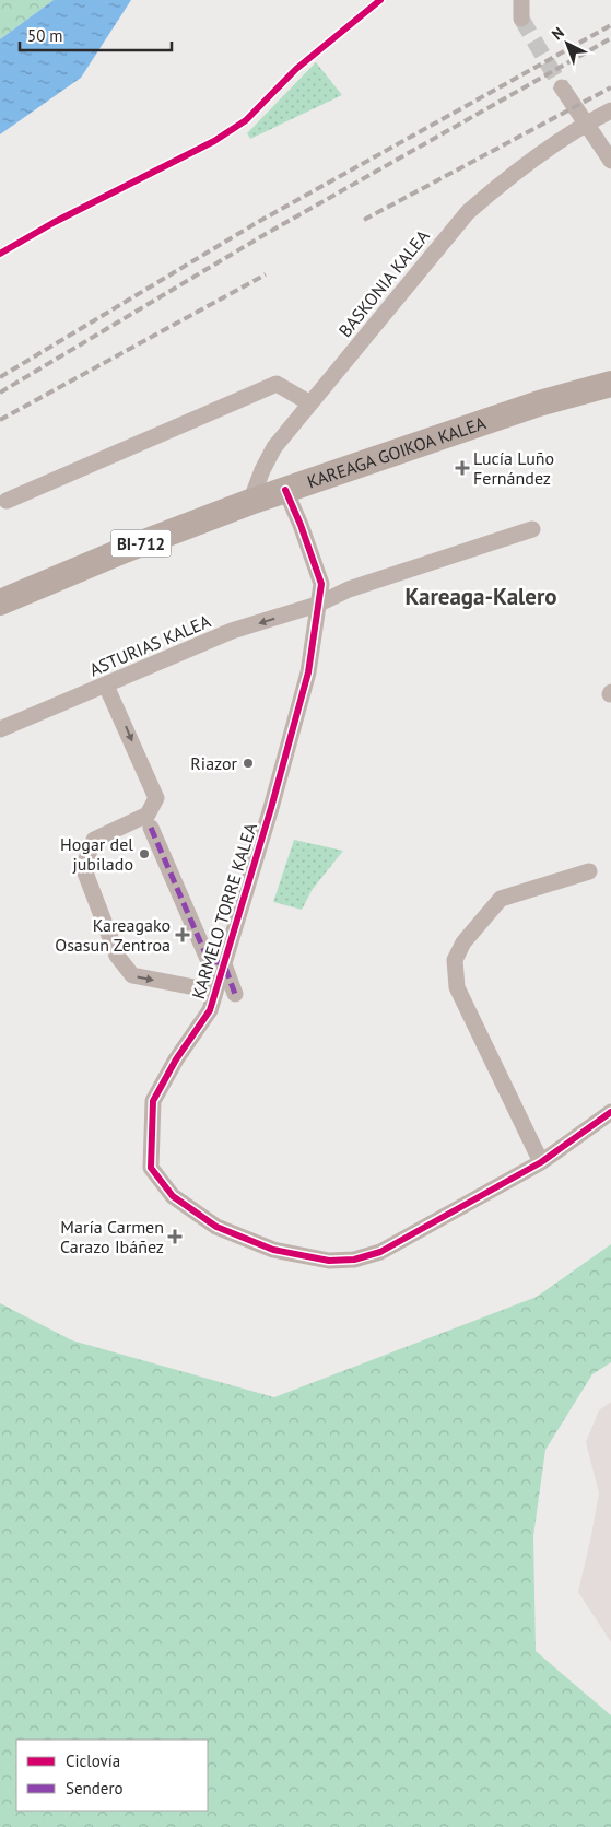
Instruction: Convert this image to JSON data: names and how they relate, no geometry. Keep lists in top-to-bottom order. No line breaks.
{"streets":{"main road":["KAREAGA GOIKOA KALEA","BI-712"],"street":["BASKONIA KALEA","ASTURIAS KALEA","KARMELO TORRE KALEA"]},"crossings":[["BASKONIA KALEA","KAREAGA GOIKOA KALEA"],["KAREAGA GOIKOA KALEA","KARMELO TORRE KALEA"],["ASTURIAS KALEA","KARMELO TORRE KALEA"]],"one_way":["ASTURIAS KALEA"],"districts":["Kareaga-Kalero"],"places":{"health":["Lucía Luño Fernández","Kareagako Osasun Zentroa","María Carmen Carazo Ibáñez"],"other":["Riazor","Hogar del jubilado"]},"legend":["Ciclovía","Sendero"],"scale_bar":"50 m","north":"top left"}
